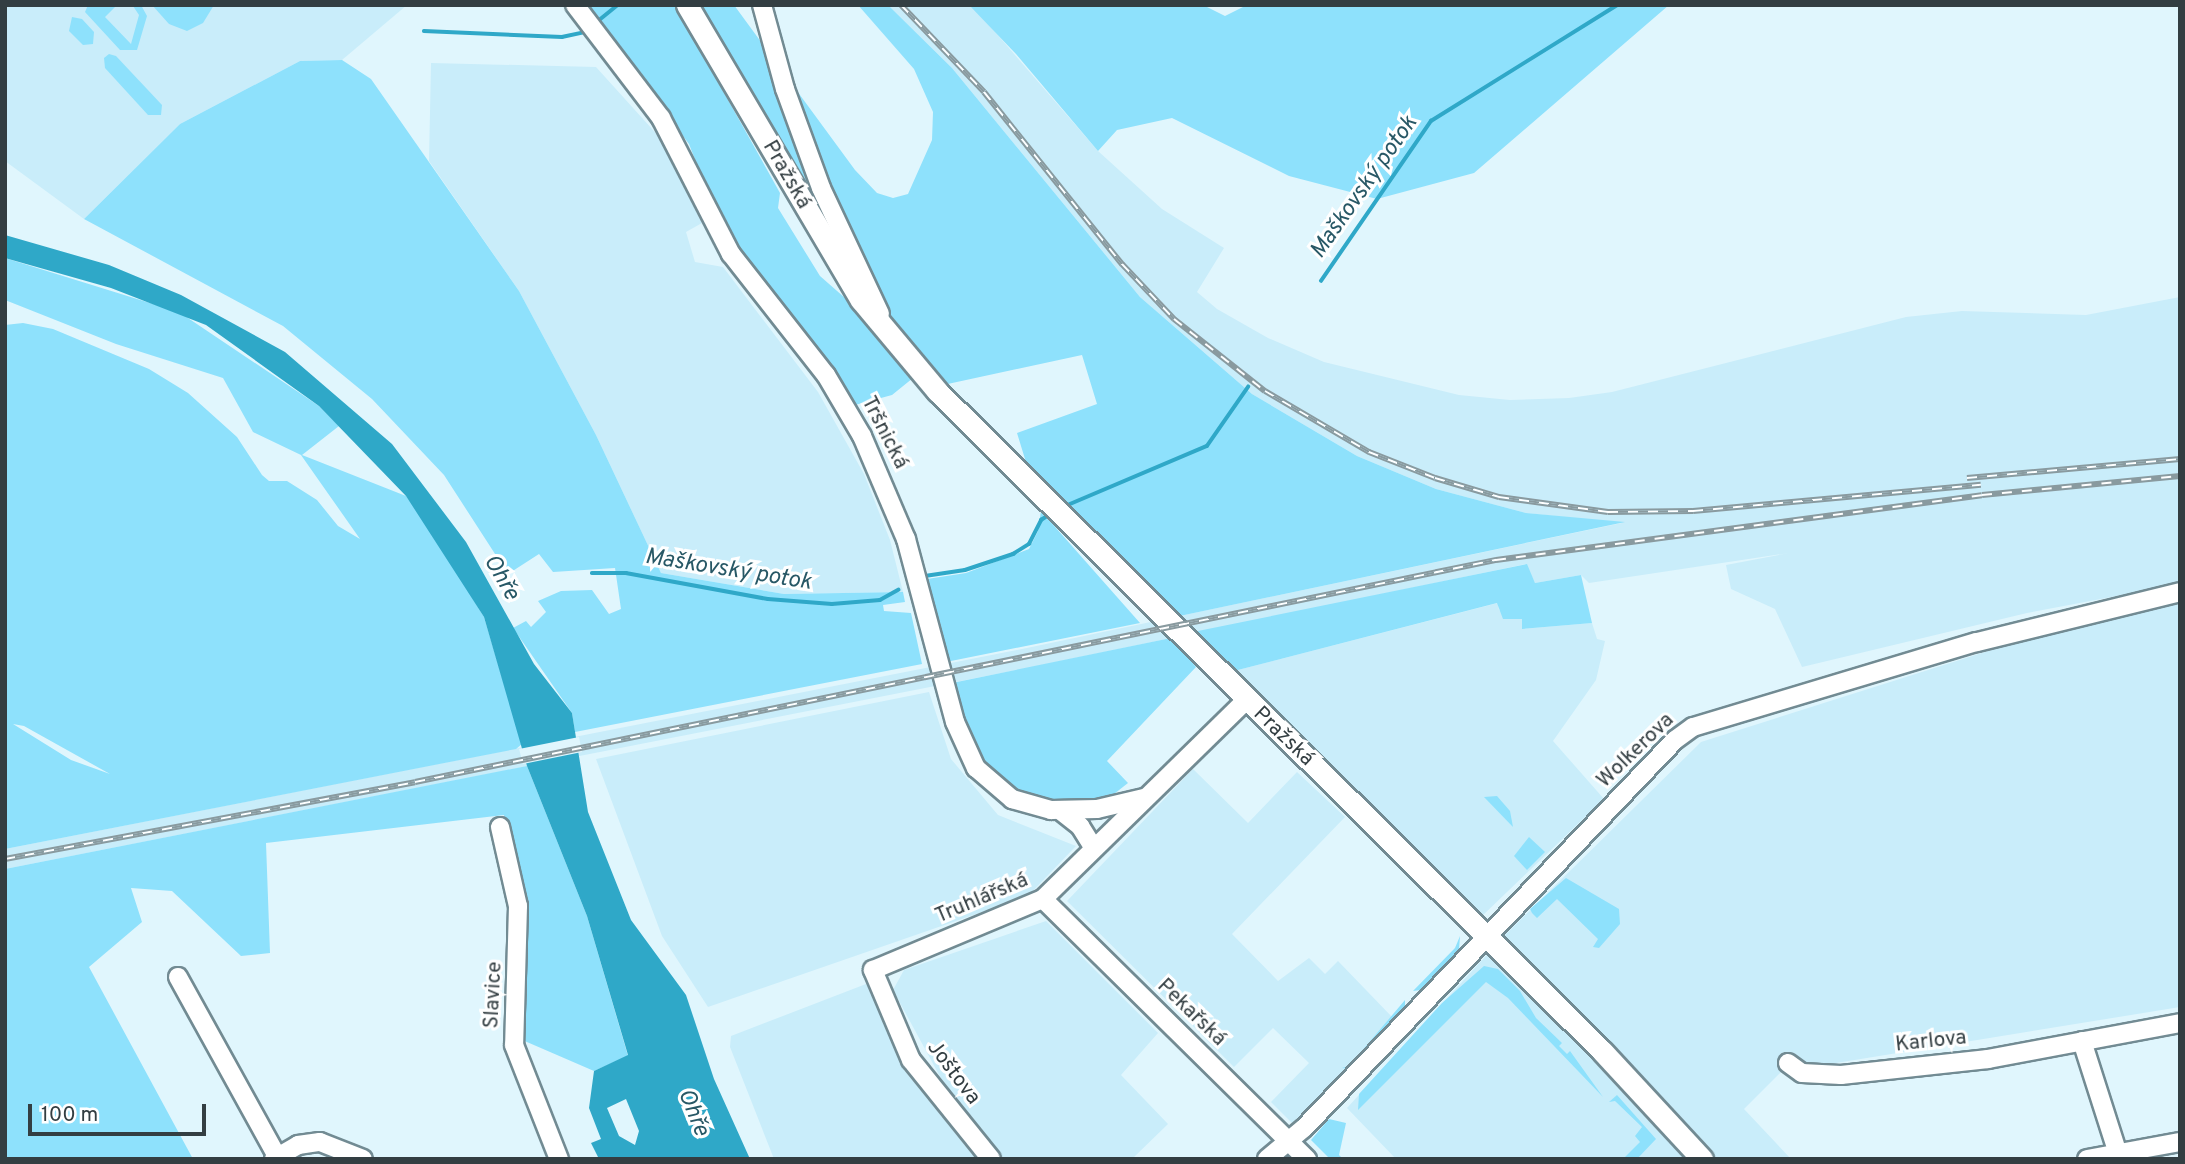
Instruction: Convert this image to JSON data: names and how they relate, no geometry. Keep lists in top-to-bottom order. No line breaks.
{"streets":{"main road":["Pražská"],"street":["Tršnická","Wolkerova","Truhlářská","Slavice","Pekařská","Karlova","Joštova"]},"crossings":[["Pražská","Wolkerova"],["Pražská","Truhlářská"],["Tršnická","Truhlářská"],["Wolkerova","Pekařská"],["Truhlářská","Pekařská"],["Truhlářská","Joštova"]],"water":["Maškovský potok","Ohře"],"scale_bar":"100 m"}
